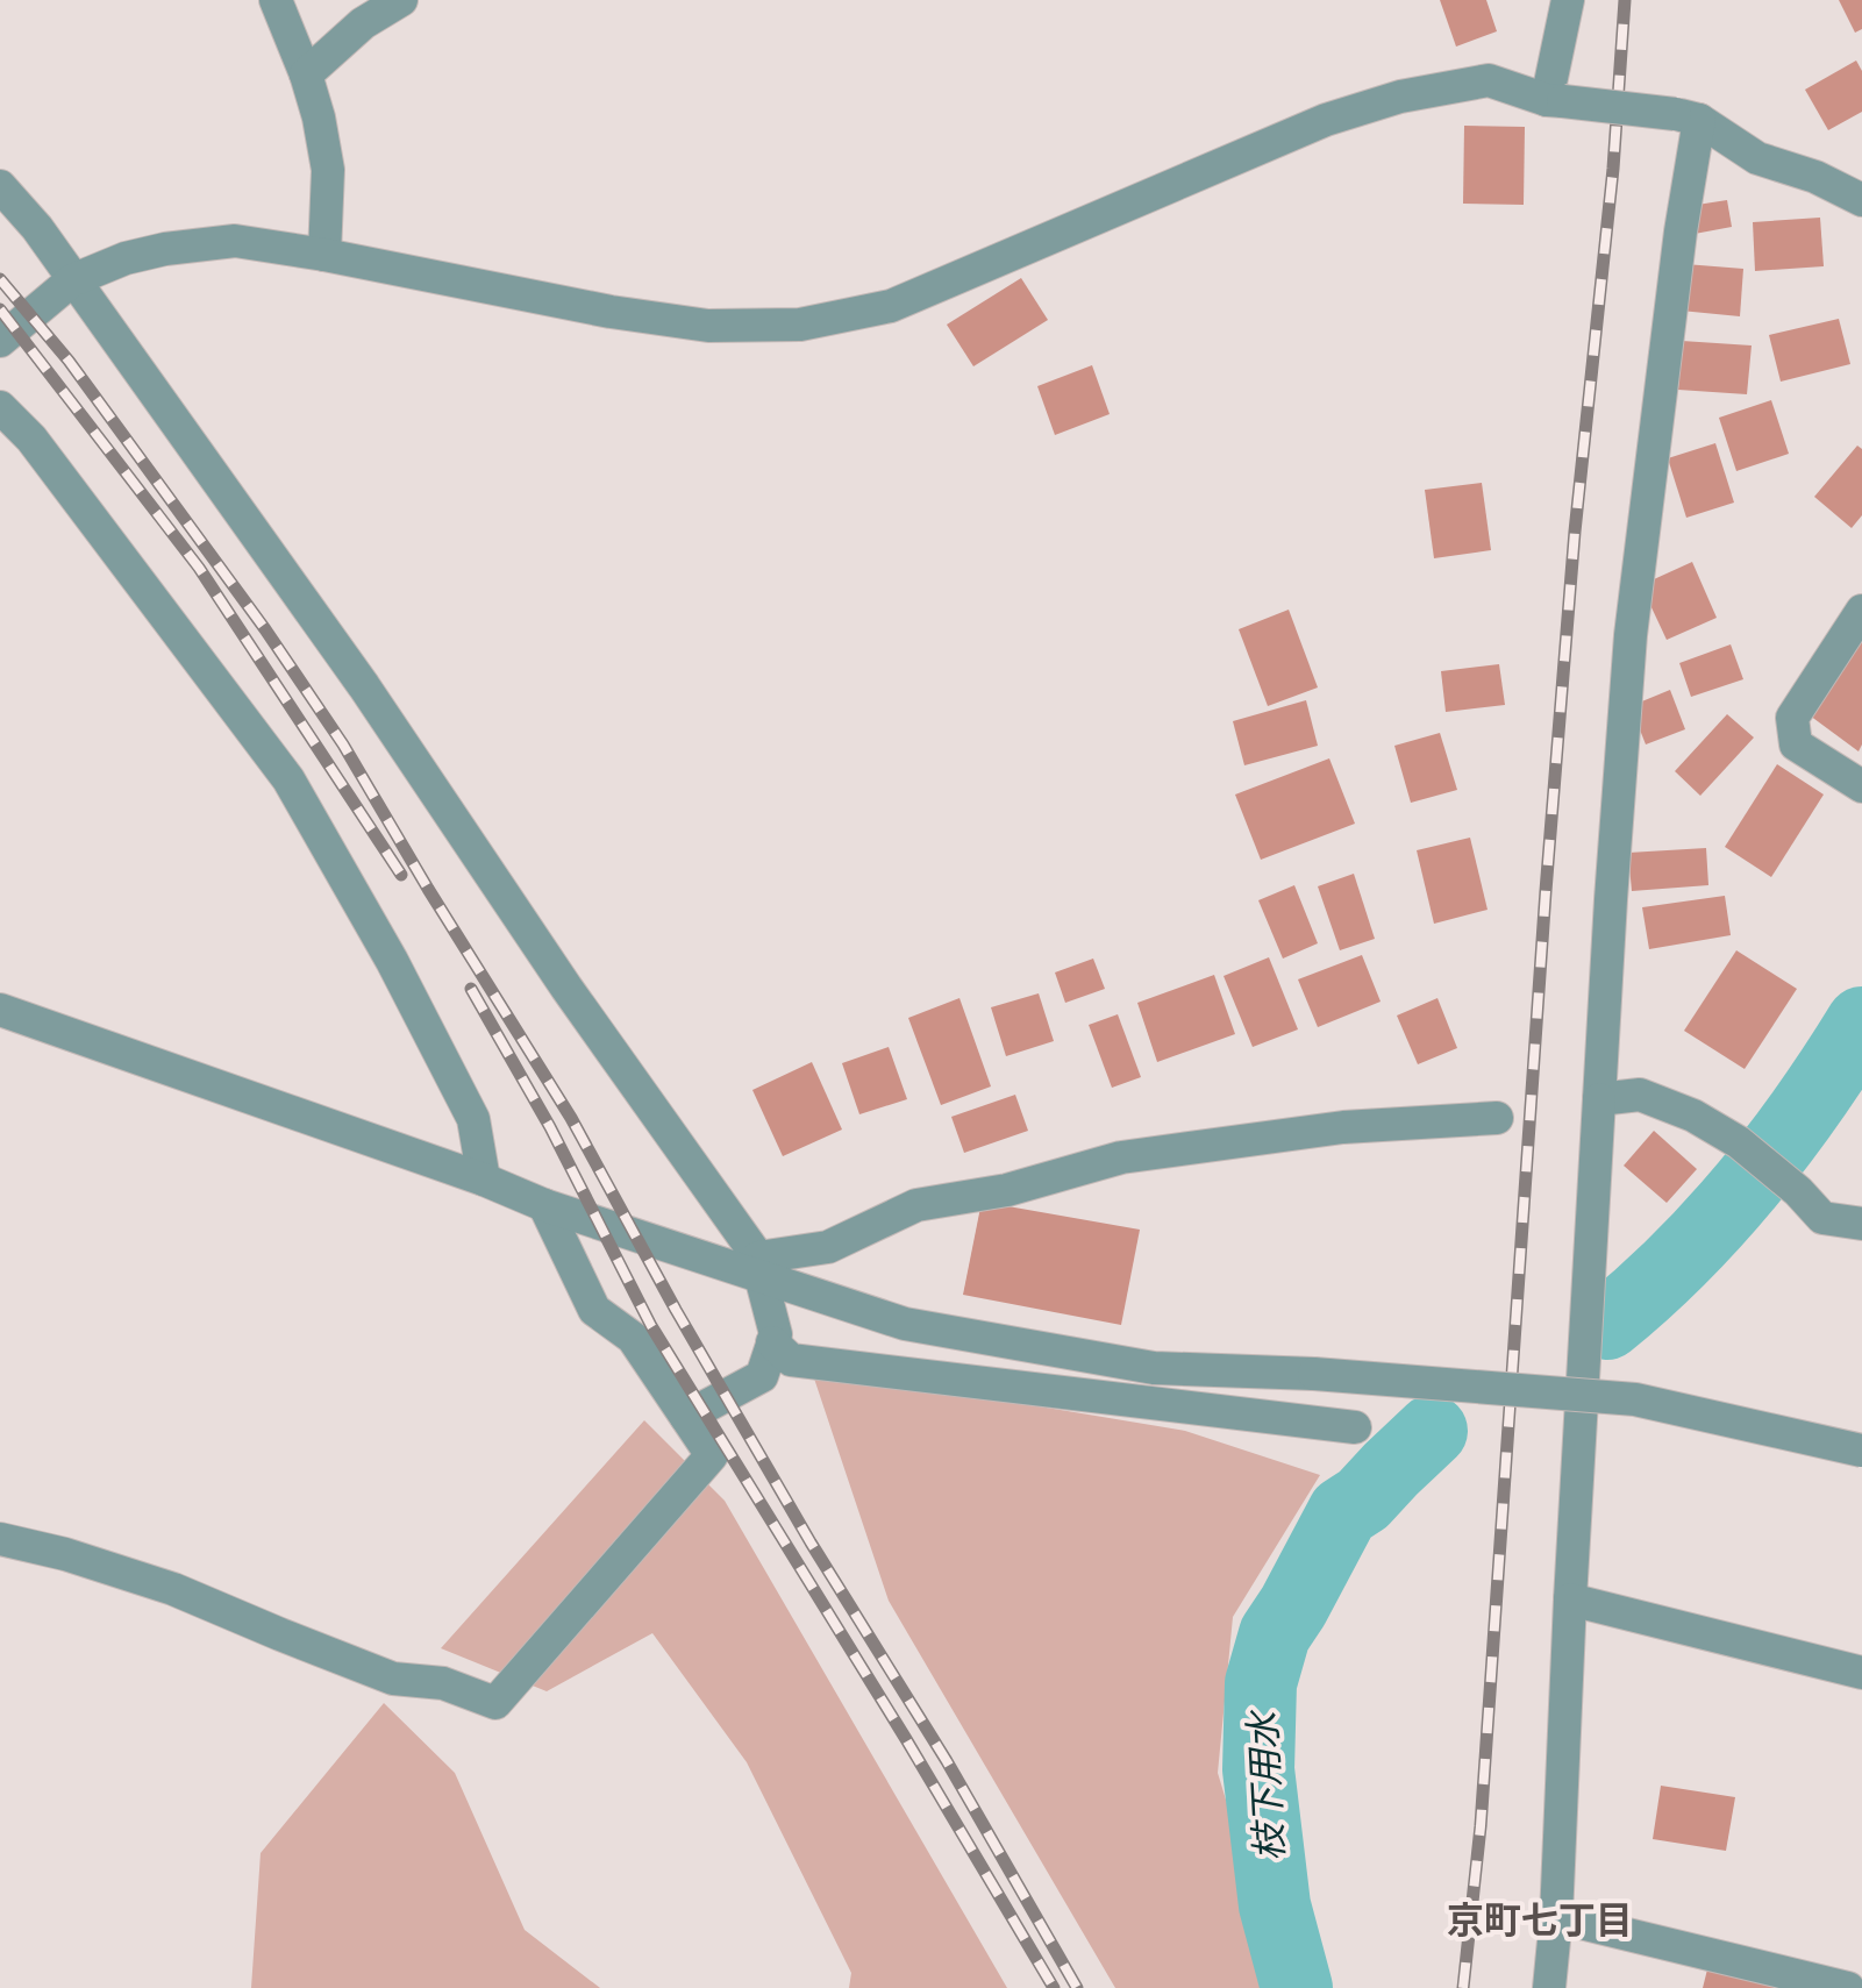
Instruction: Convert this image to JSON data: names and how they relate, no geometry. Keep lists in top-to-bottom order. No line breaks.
{"districts":["京町七丁目"],"water":["枝下用水"]}
